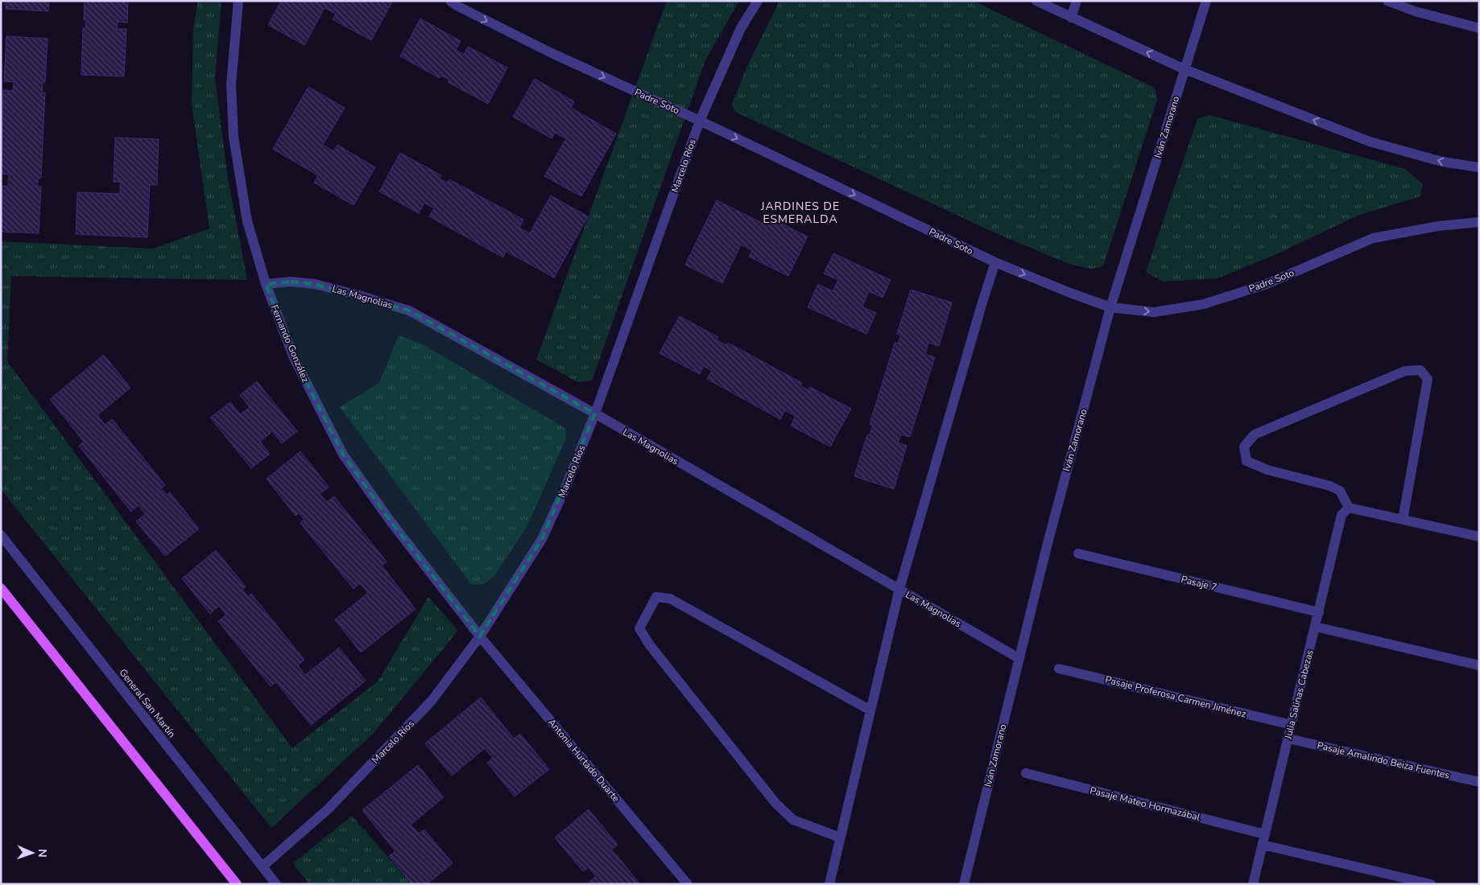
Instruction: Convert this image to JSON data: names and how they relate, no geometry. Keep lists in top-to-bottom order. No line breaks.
{"streets":{"street":["Padre Soto","Iván Zamorano","Marcelo Ríos","Las Magnolias","Fernando González","Pasaje 7","Julia Salinas Cabezas","Pasaje Proferosa Carmen Jiménez","General San Martín","Antonia Hurtado Duarte","Pasaje Amalindo Beiza Fuentes","Pasaje Mateo Hormazábal"]},"crossings":[["Padre Soto","Iván Zamorano"],["Padre Soto","Marcelo Ríos"],["Iván Zamorano","Las Magnolias"],["Marcelo Ríos","Las Magnolias"],["Marcelo Ríos","Fernando González"],["Marcelo Ríos","General San Martín"],["Marcelo Ríos","Antonia Hurtado Duarte"],["Las Magnolias","Fernando González"],["Fernando González","Antonia Hurtado Duarte"],["Pasaje 7","Julia Salinas Cabezas"],["Julia Salinas Cabezas","Pasaje Proferosa Carmen Jiménez"],["Julia Salinas Cabezas","Pasaje Amalindo Beiza Fuentes"],["Julia Salinas Cabezas","Pasaje Mateo Hormazábal"]],"one_way":["Padre Soto"],"districts":["JARDINES DE ESMERALDA"],"north":"right"}
